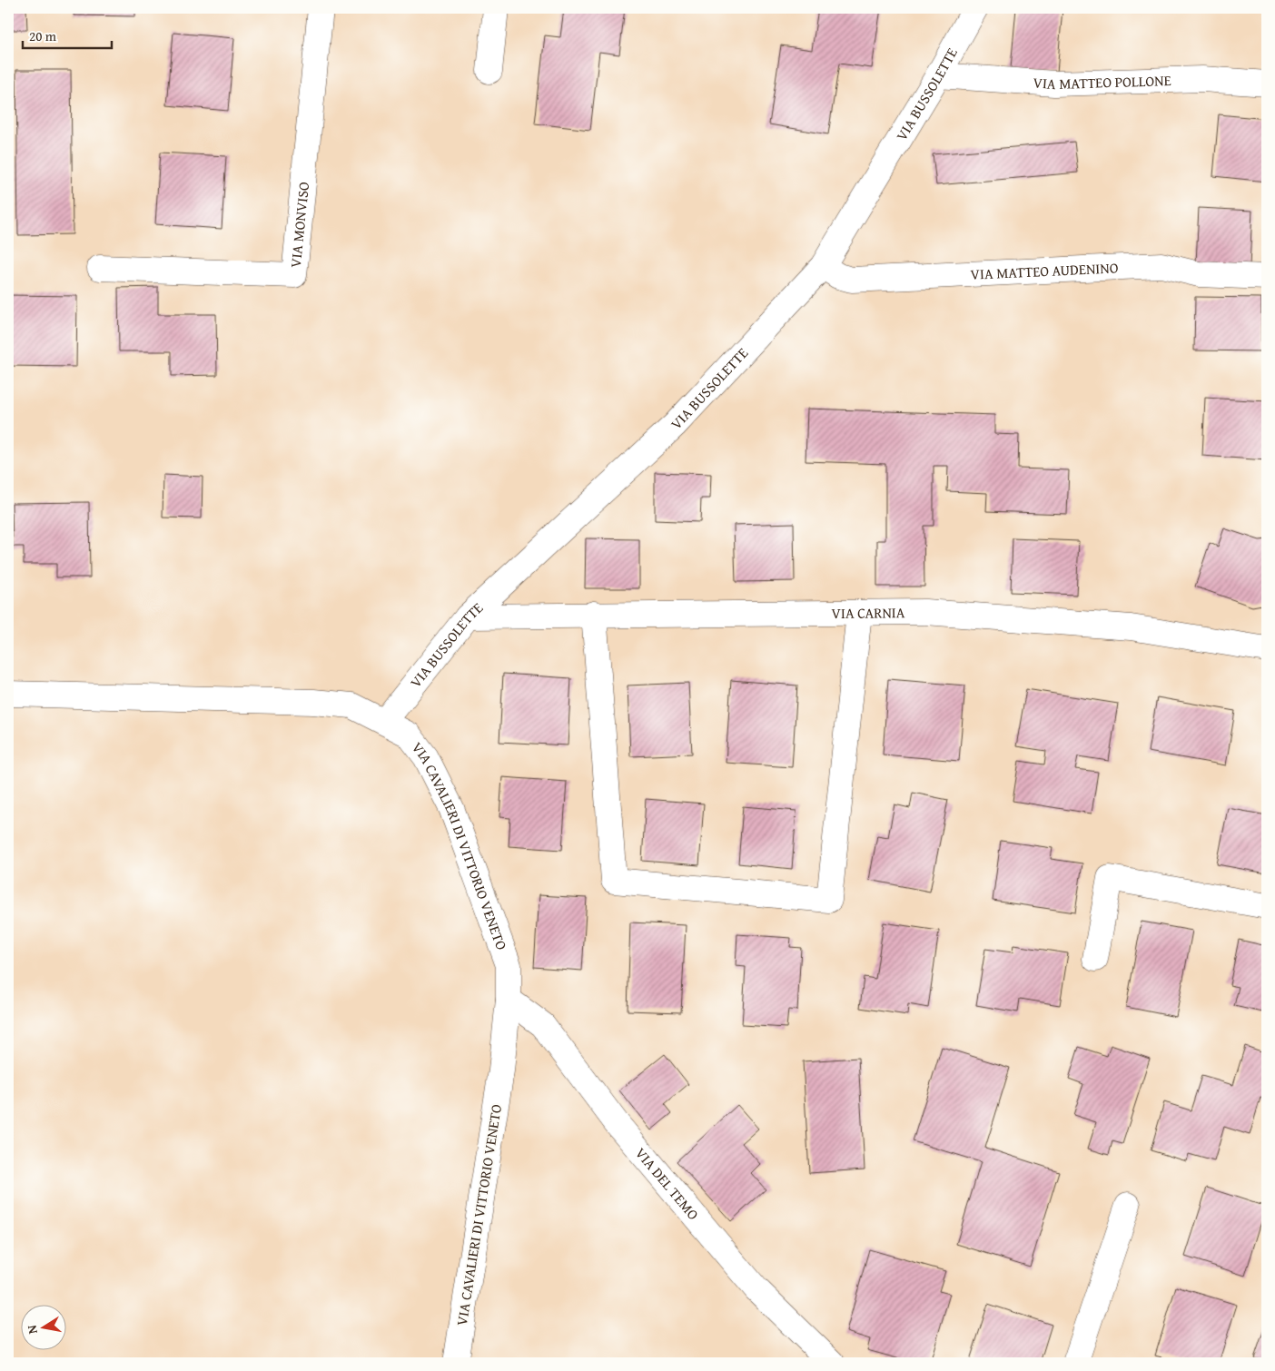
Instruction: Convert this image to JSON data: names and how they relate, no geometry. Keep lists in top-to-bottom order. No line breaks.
{"streets":{"street":["VIA MATTEO POLLONE","VIA BUSSOLETTE","VIA MONVISO","VIA MATTEO AUDENINO","VIA CARNIA","VIA CAVALIERI DI VITTORIO VENETO","VIA DEL TEMO"]},"crossings":[["VIA MATTEO POLLONE","VIA BUSSOLETTE"],["VIA BUSSOLETTE","VIA MATTEO AUDENINO"],["VIA BUSSOLETTE","VIA CARNIA"],["VIA BUSSOLETTE","VIA CAVALIERI DI VITTORIO VENETO"],["VIA CAVALIERI DI VITTORIO VENETO","VIA DEL TEMO"]],"scale_bar":"20 m","north":"left"}
